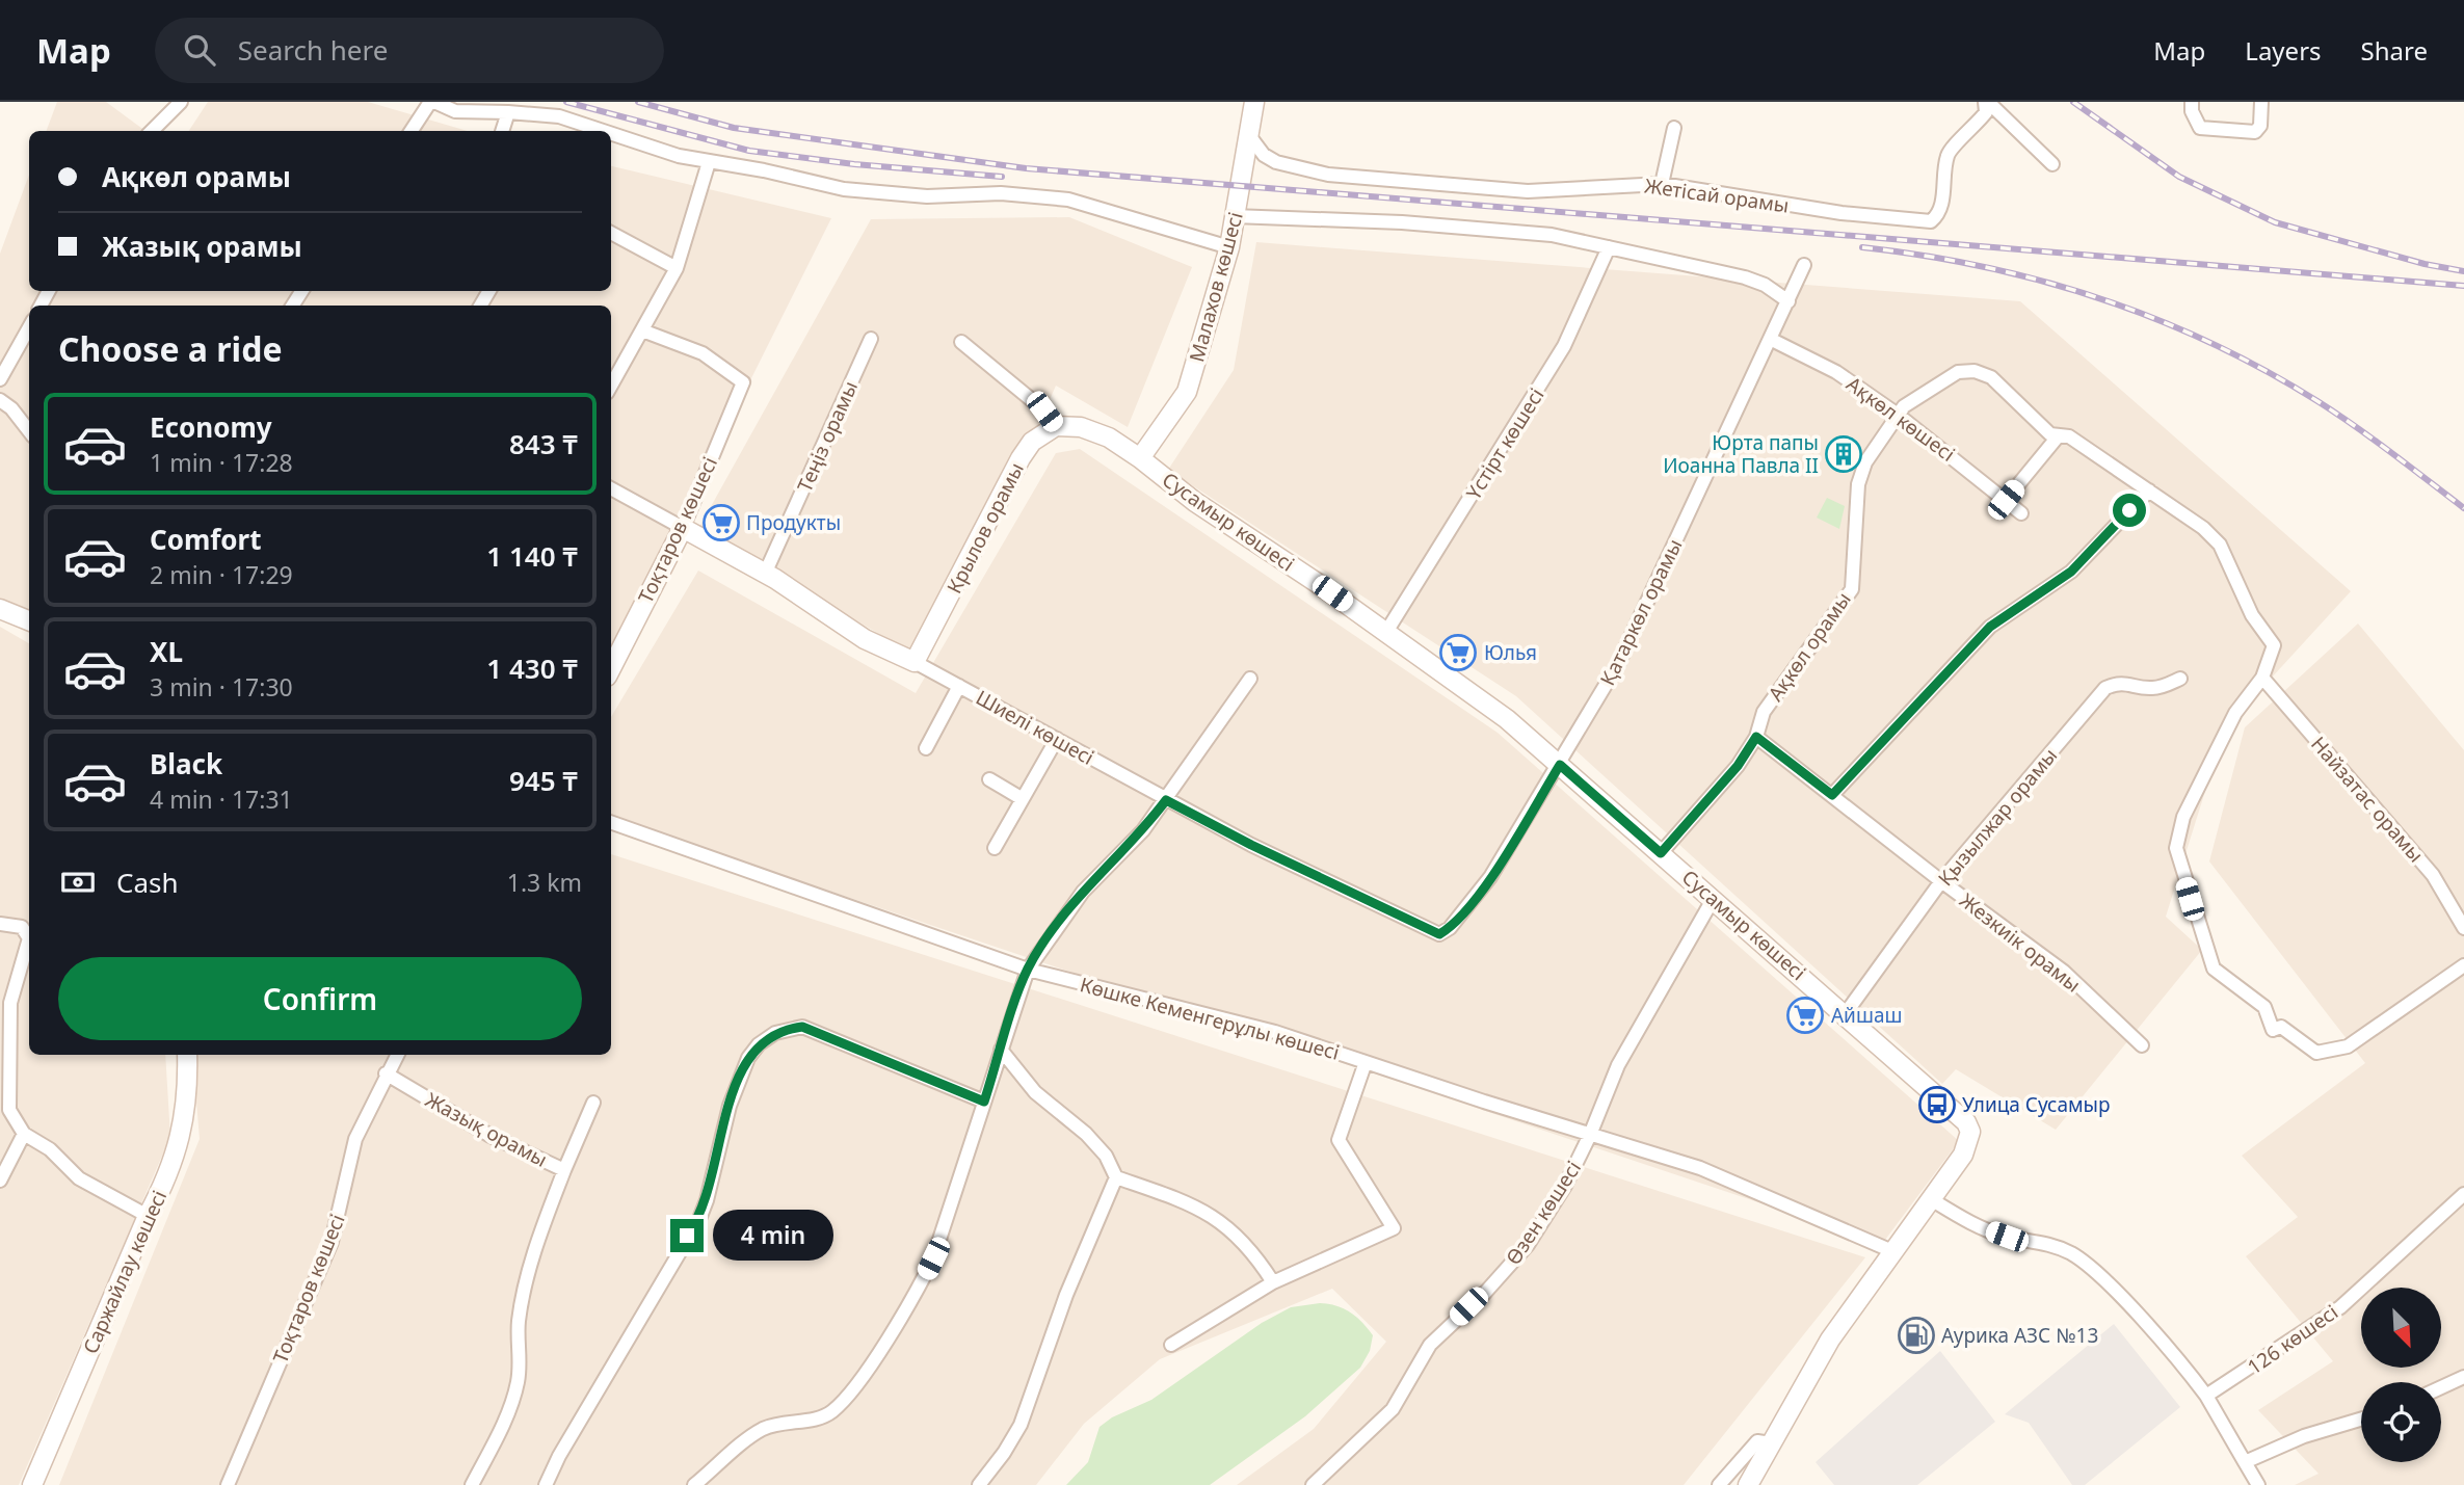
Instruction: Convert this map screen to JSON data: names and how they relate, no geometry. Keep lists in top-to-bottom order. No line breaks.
{"streets":{"main road":["Малахов көшесі","Сусамыр көшесі","Крылов орамы","Тоқтаров көшесі","Шиелі көшесі","Саржайлау көшесі"],"street":["Жетісай орамы","Ақкөл көшесі","Теңіз орамы","Үстірт көшесі","Қатаркөл орамы","Ақкөл орамы","Найзатас орамы","Қызылжар орамы","Жезкиік орамы","Көшке Кеменгерұлы көшесі","Жазық орамы","Өзен көшесі","126 көшесі"]},"crossings":[["Жетісай орамы","Малахов көшесі"],["Малахов көшесі","Сусамыр көшесі"],["Ақкөл көшесі","Қатаркөл орамы"],["Ақкөл көшесі","Ақкөл орамы"],["Теңіз орамы","Шиелі көшесі"],["Үстірт көшесі","Сусамыр көшесі"],["Сусамыр көшесі","Крылов орамы"],["Сусамыр көшесі","Қатаркөл орамы"],["Сусамыр көшесі","Ақкөл орамы"],["Сусамыр көшесі","Қызылжар орамы"],["Сусамыр көшесі","Өзен көшесі"],["Крылов орамы","Шиелі көшесі"],["Тоқтаров көшесі","Шиелі көшесі"],["Тоқтаров көшесі","Жазық орамы"],["Қатаркөл орамы","Шиелі көшесі"],["Ақкөл орамы","Жезкиік орамы"],["Қызылжар орамы","Жезкиік орамы"],["Көшке Кеменгерұлы көшесі","Өзен көшесі"]],"places":{"building":["Юрта папы Иоанна Павла II"],"supermarket":["Продукты","Юлья","Айшаш"],"bus stop":["Улица Сусамыр"],"fuel station":["Аурика АЗС №13"]},"north":"bottom right","page":{"header":"Map","search":"Search here","nav":["Map","Layers","Share"],"banner":["Ақкөл орамы","Жазық орамы"],"heading":"Choose a ride","list":[{"name":"Economy","note":"1 min · 17:28","value":"843 ₸"},{"name":"Comfort","note":"2 min · 17:29","value":"1 140 ₸"},{"name":"XL","note":"3 min · 17:30","value":"1 430 ₸"},{"name":"Black","note":"4 min · 17:31","value":"945 ₸"}],"pay":["Cash","1.3 km"],"buttons":"Confirm","bubble":"4 min"}}
